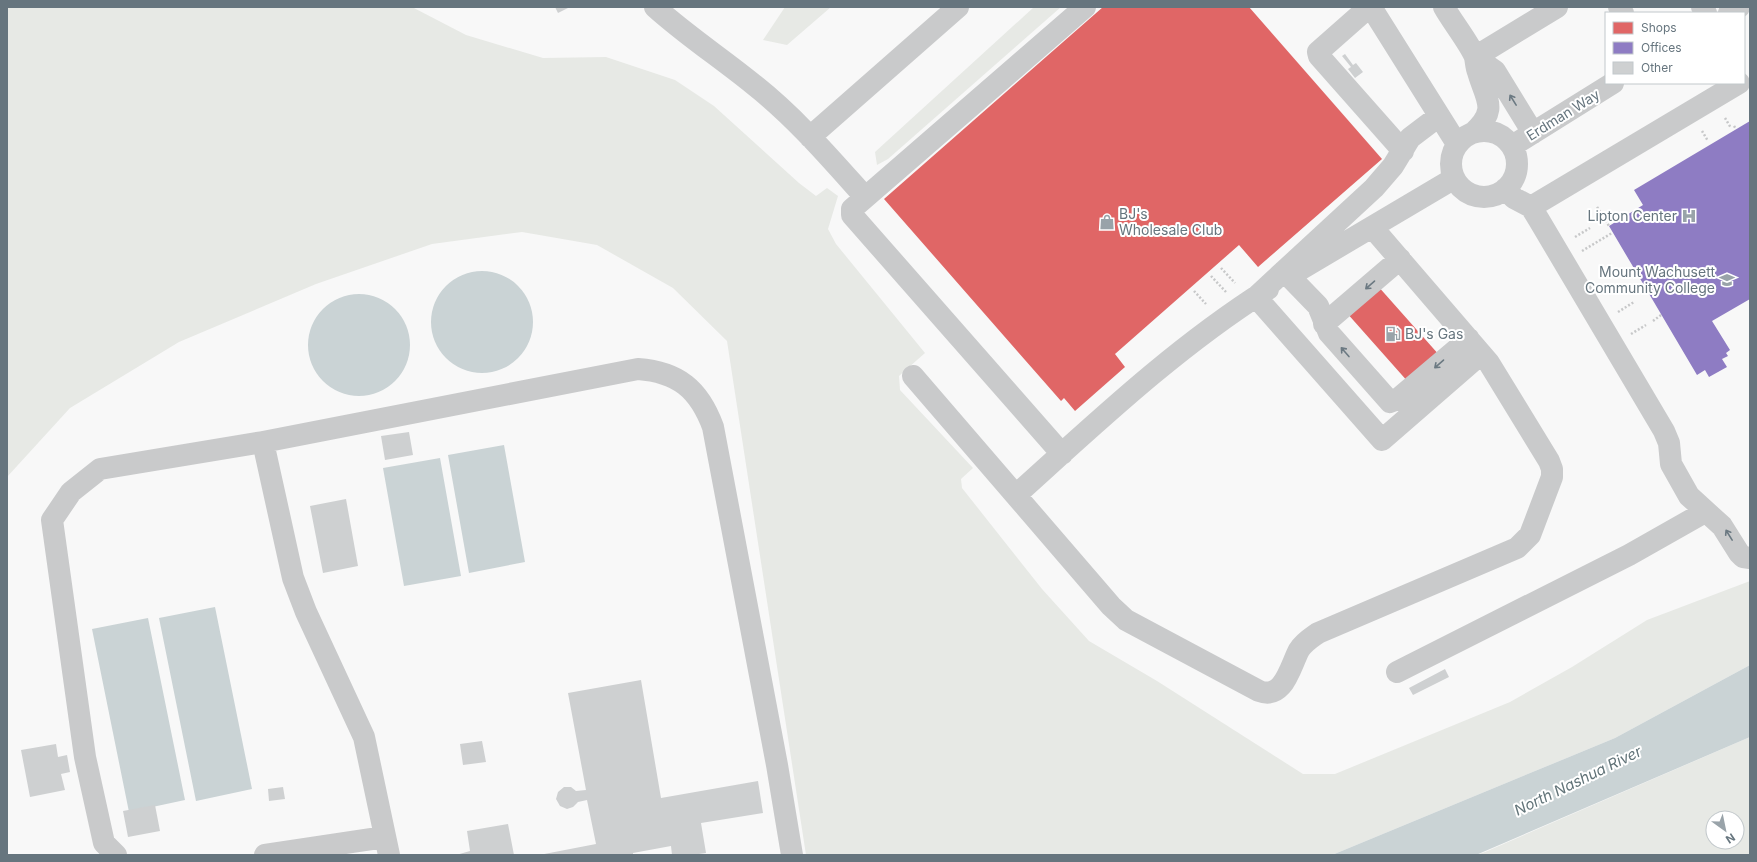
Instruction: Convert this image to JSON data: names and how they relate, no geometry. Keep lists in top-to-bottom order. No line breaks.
{"streets":{"street":["Erdman Way"]},"water":["North Nashua River"],"places":{"hospital":["Lipton Center"],"shop":["BJ's Wholesale Club"],"school or university":["Mount Wachusett Community College"],"fuel station":["BJ's Gas"]},"legend":["Shops","Offices","Other"],"north":"bottom right"}
